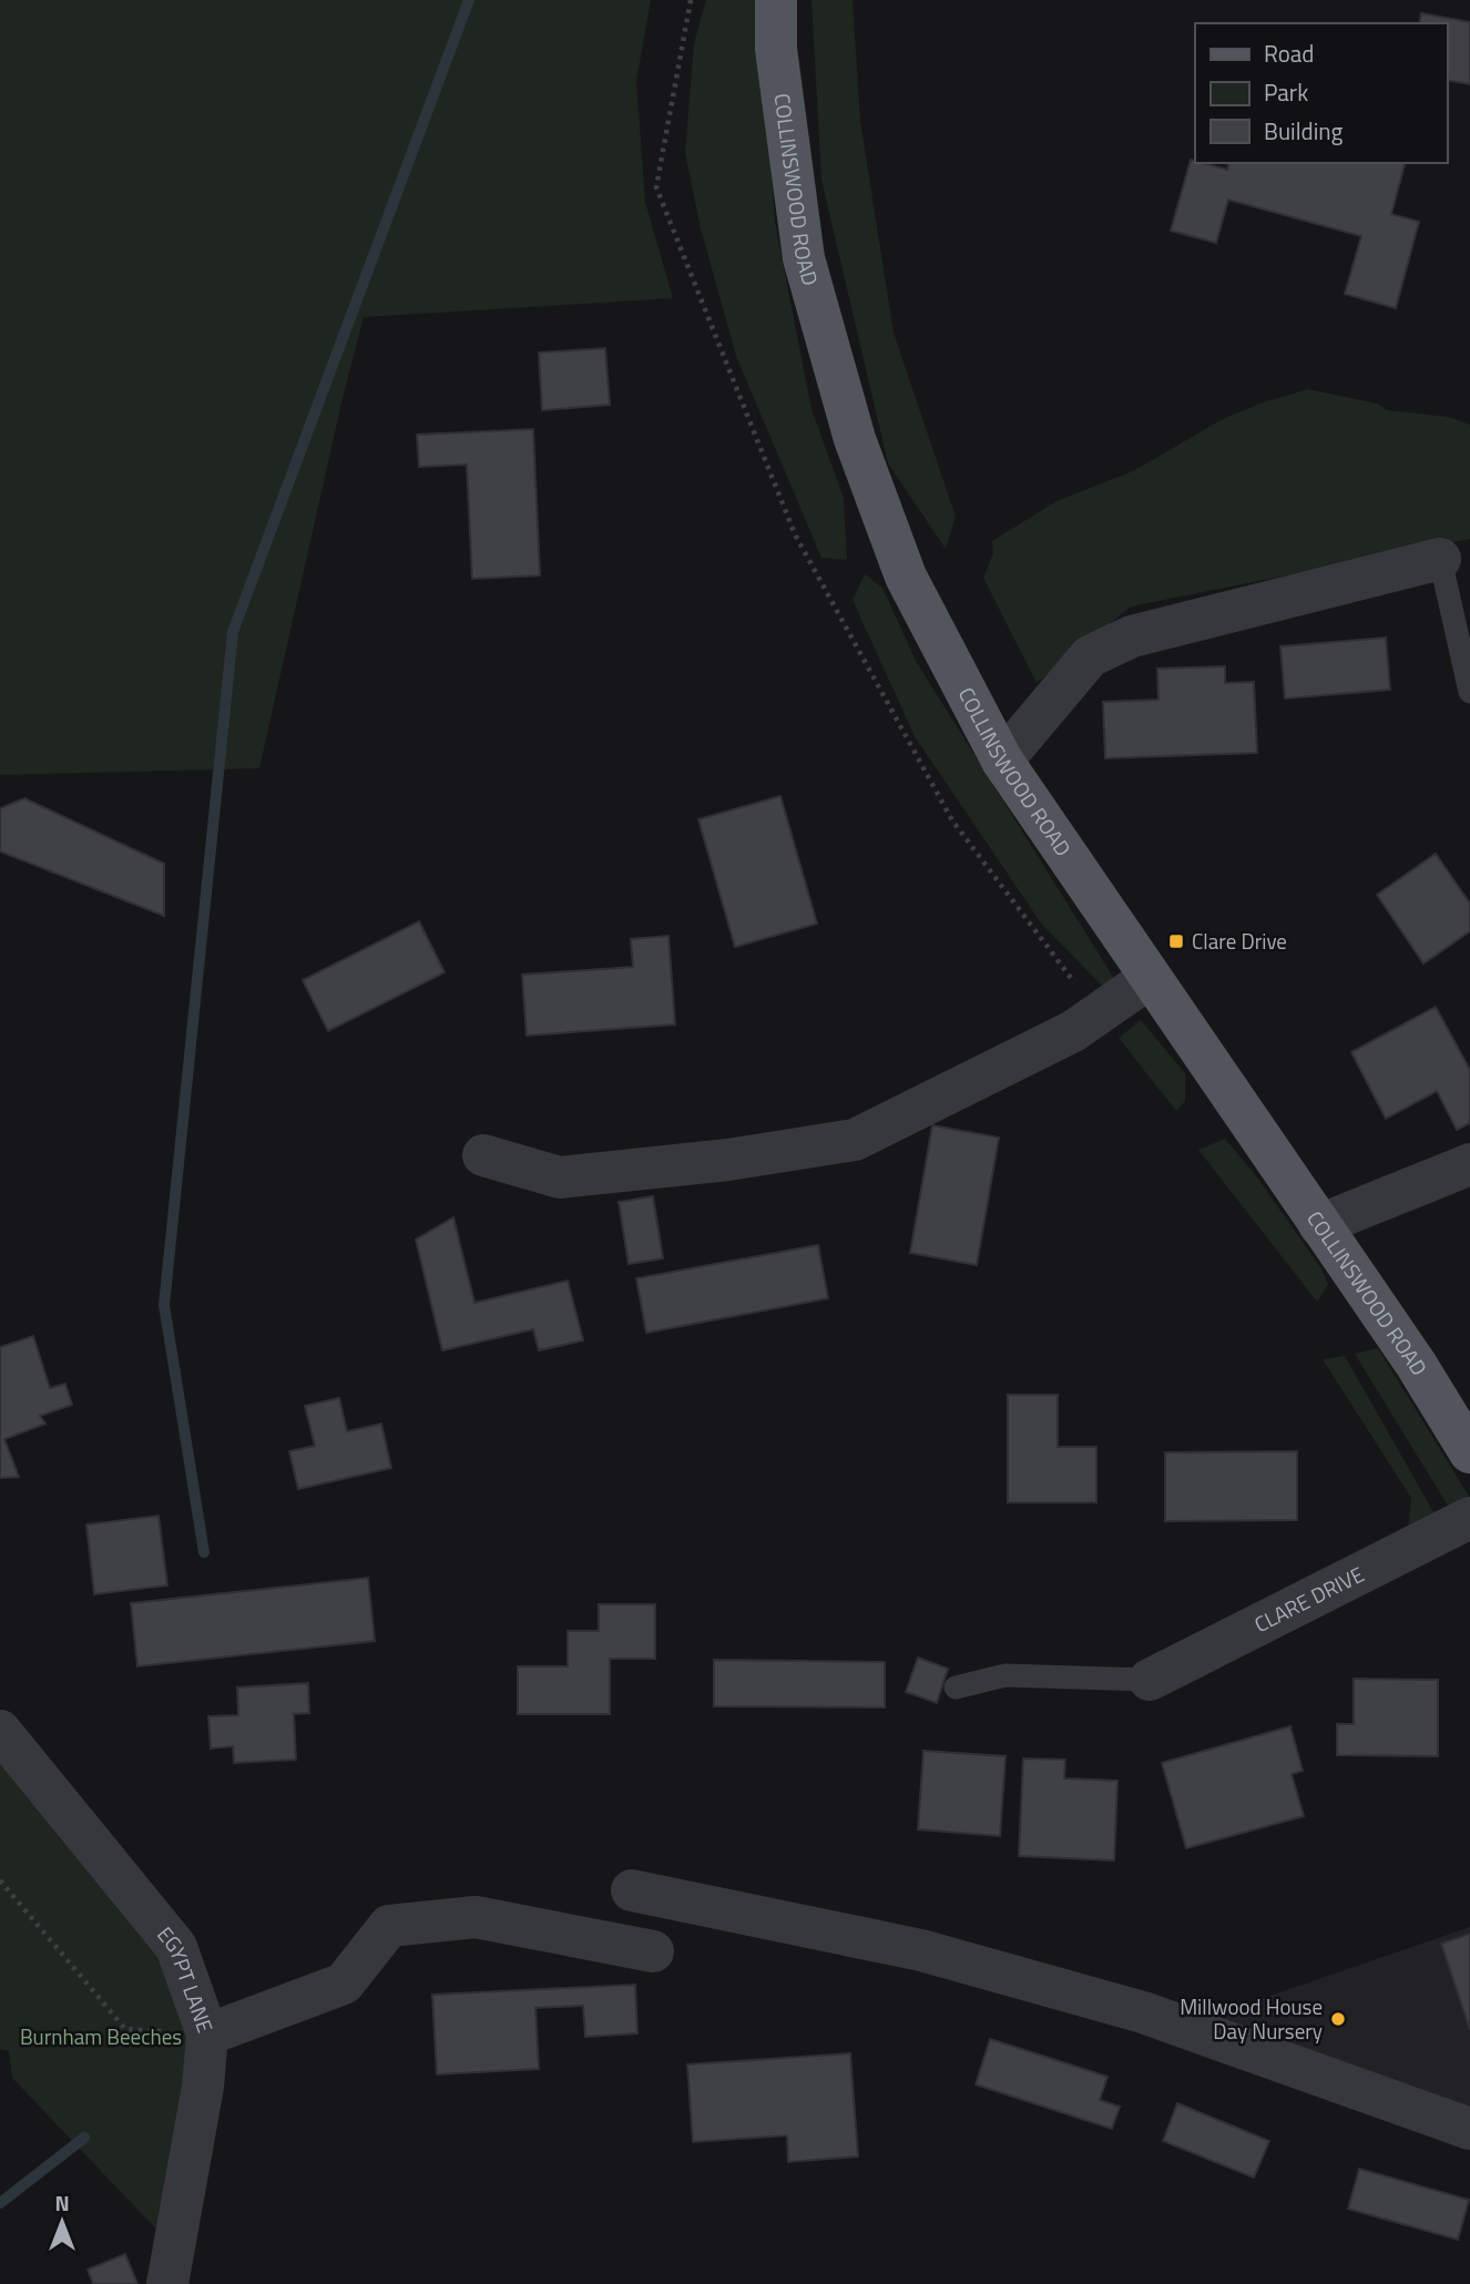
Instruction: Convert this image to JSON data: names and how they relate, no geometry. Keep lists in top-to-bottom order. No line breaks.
{"streets":{"main road":["COLLINSWOOD ROAD"],"street":["CLARE DRIVE","EGYPT LANE"]},"parks":["Burnham Beeches"],"places":{"transit":["Clare Drive"],"other":["Millwood House Day Nursery"]},"legend":["Road","Park","Building"],"north":"top"}
